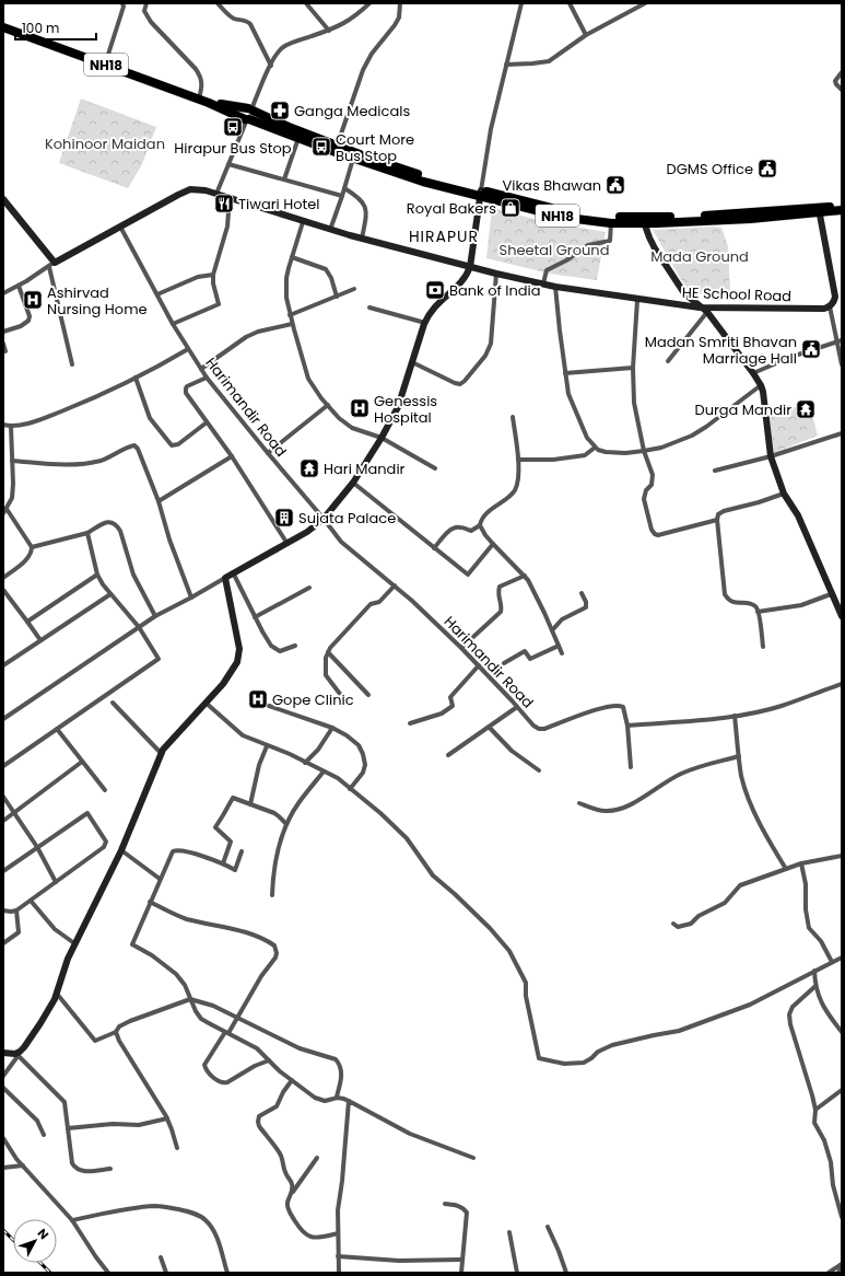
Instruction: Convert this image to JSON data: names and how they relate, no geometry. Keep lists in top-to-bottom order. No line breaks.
{"streets":{"highway":["NH18"],"street":["HE School Road","Harimandir Road"]},"crossings":[["HE School Road","Harimandir Road"]],"districts":["HIRAPUR"],"parks":["Kohinoor Maidan","Sheetal Ground","Mada Ground"],"places":{"pharmacy":["Ganga Medicals"],"bus stop":["Hirapur Bus Stop","Court More Bus Stop"],"public building":["DGMS Office","Vikas Bhawan","Madan Smriti Bhavan Marriage Hall"],"restaurant":["Tiwari Hotel"],"shop":["Royal Bakers"],"bank":["Bank of India"],"hospital":["Ashirvad Nursing Home","Genessis Hospital","Gope Clinic"],"temple":["Durga Mandir","Hari Mandir"],"building":["Sujata Palace"]},"scale_bar":"100 m","north":"top right"}
